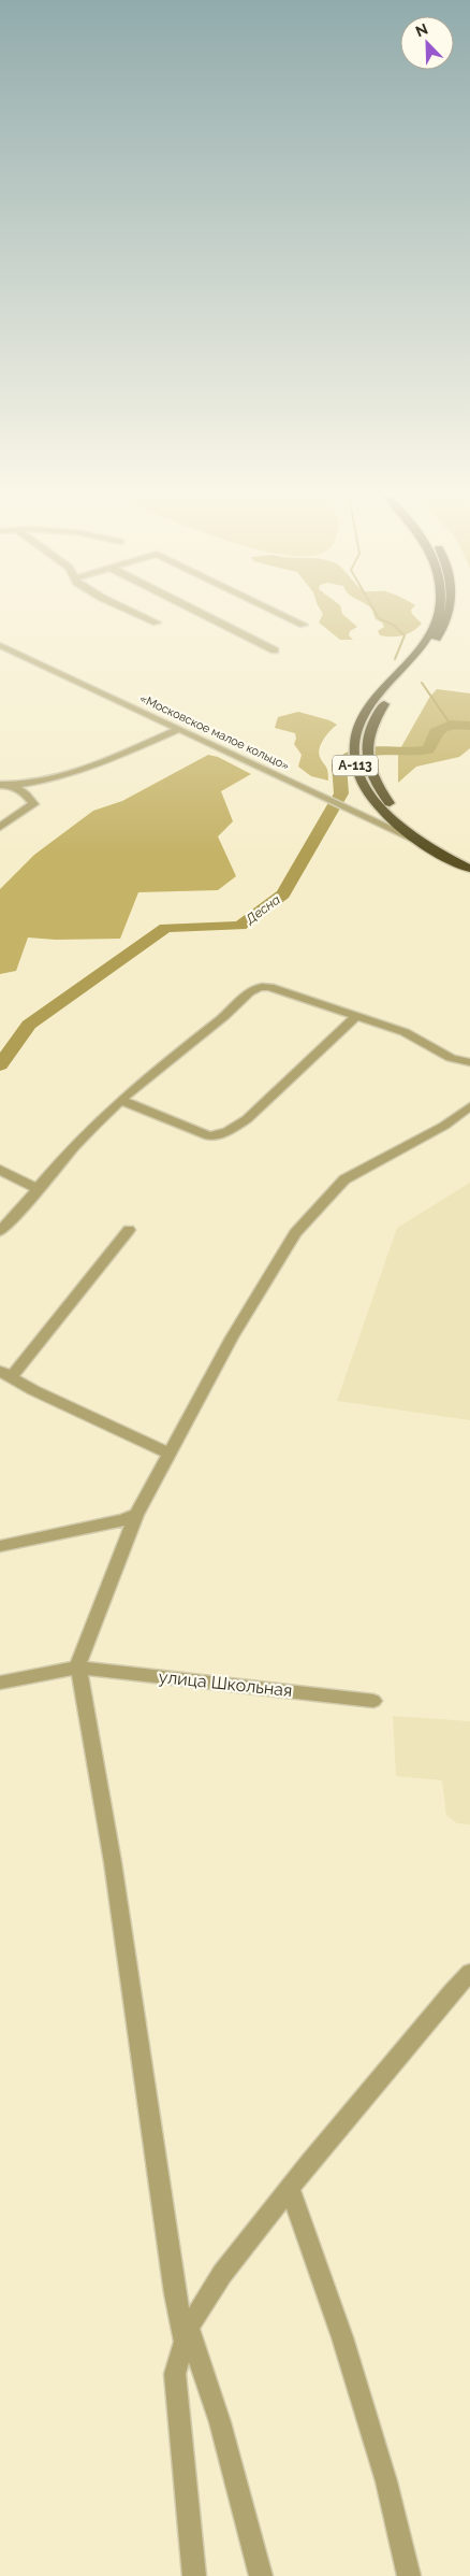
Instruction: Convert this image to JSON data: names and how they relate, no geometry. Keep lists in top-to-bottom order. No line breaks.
{"streets":{"highway":["А-113"],"street":["«Московское малое кольцо»","улица Школьная"]},"crossings":[["«Московское малое кольцо»","А-113"]],"water":["Десна"],"north":"top left"}
